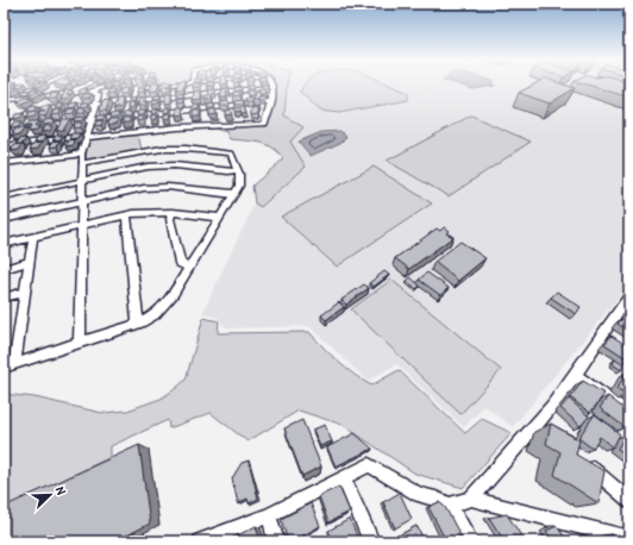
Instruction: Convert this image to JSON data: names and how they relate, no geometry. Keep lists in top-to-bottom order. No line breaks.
{"north":"top right"}
